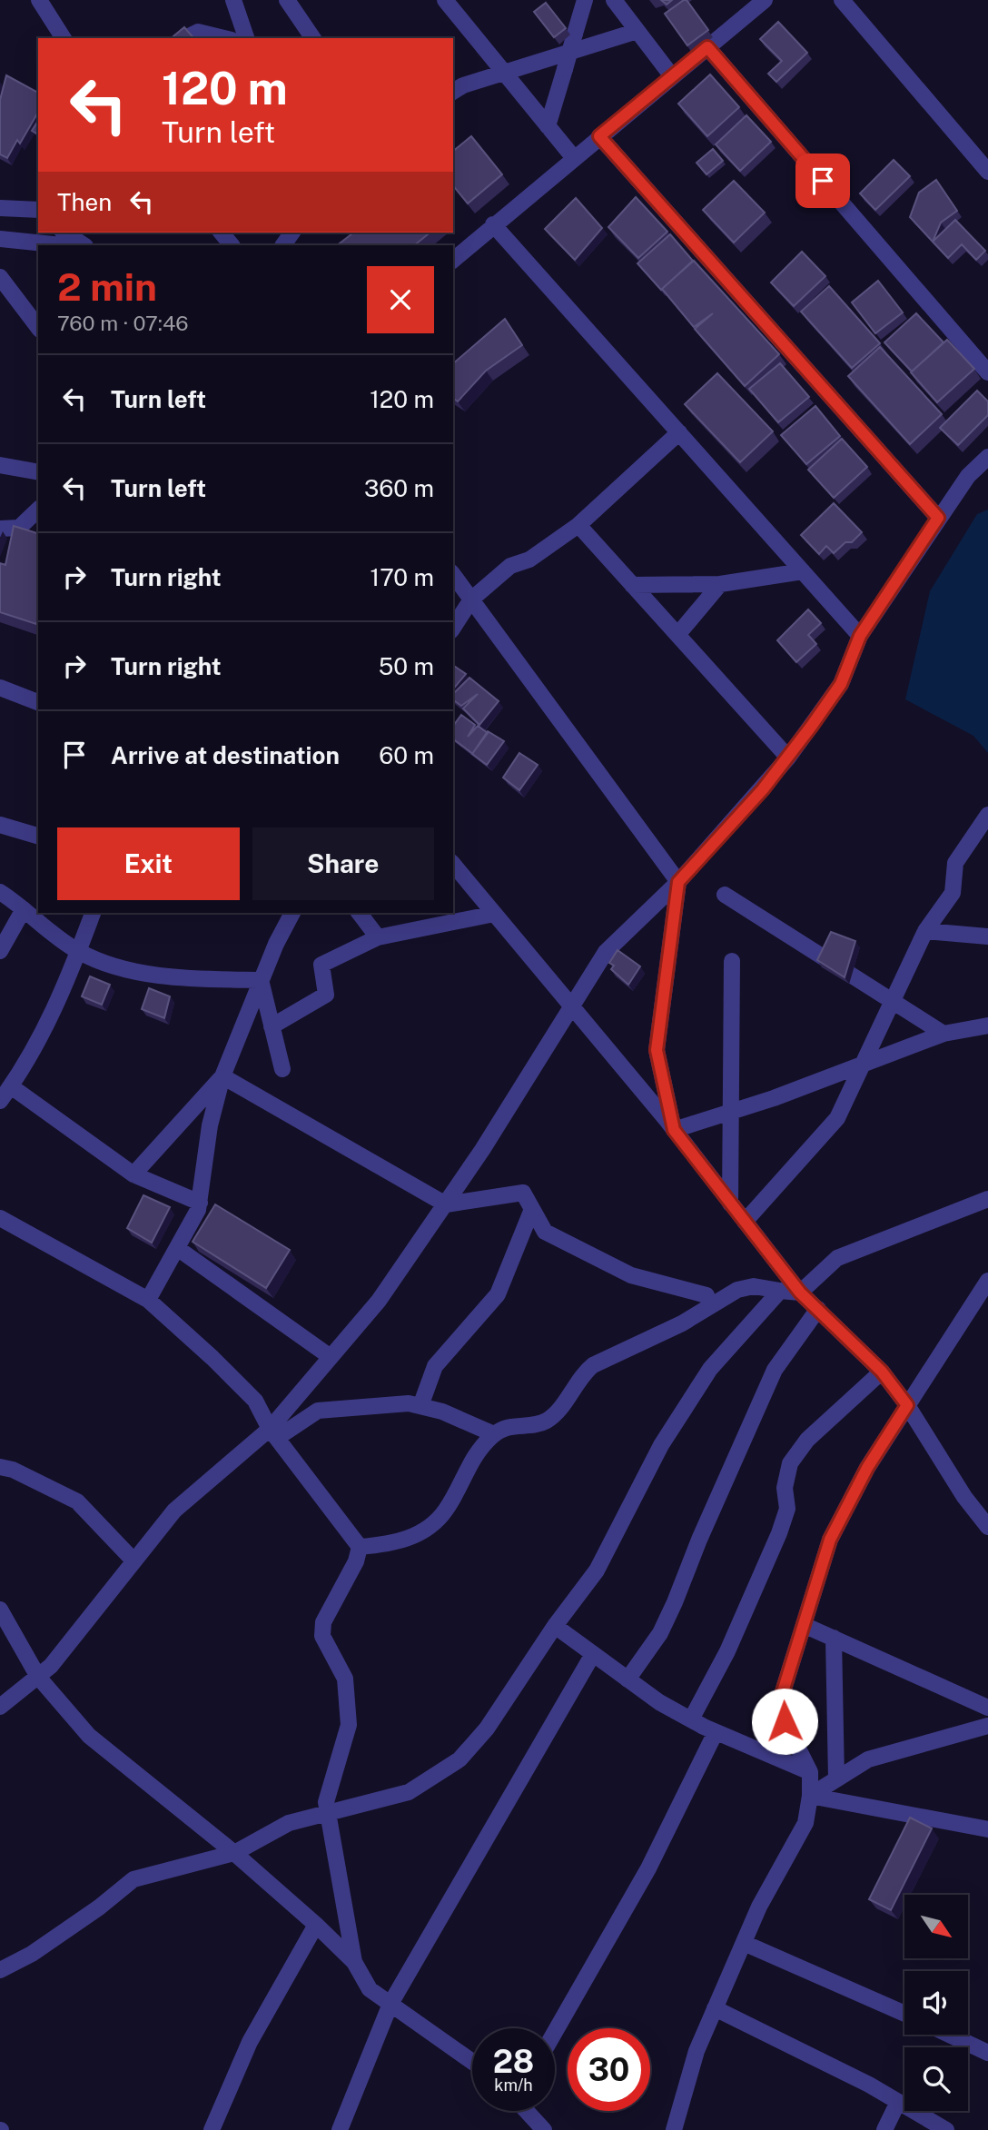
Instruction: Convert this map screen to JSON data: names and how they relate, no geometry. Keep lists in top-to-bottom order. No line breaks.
{"north":"bottom right","page":{"turn":["120 m","Turn left"],"then":"Then","heading":["2 min","760 m · 07:46"],"list":[{"name":"Turn left","value":"120 m"},{"name":"Turn left","value":"360 m"},{"name":"Turn right","value":"170 m"},{"name":"Turn right","value":"50 m"},{"name":"Arrive at destination","value":"60 m"}],"buttons":["Exit","Share"],"speed":"28 km/h","limit":"30"}}
